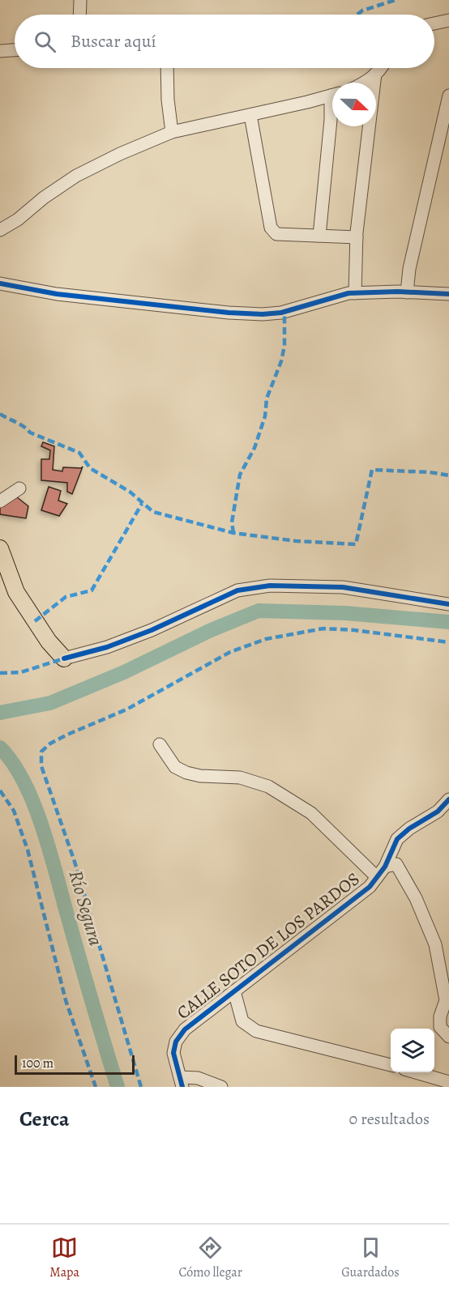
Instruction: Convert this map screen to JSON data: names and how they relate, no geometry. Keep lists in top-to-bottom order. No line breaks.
{"streets":{"street":["CALLE SOTO DE LOS PARDOS"]},"water":["Río Segura"],"scale_bar":"100 m","north":"right","page":{"search":"Buscar aquí","scale":"100 m","heading":["Cerca","0 resultados"],"nav":["Mapa","Cómo llegar","Guardados"]}}
